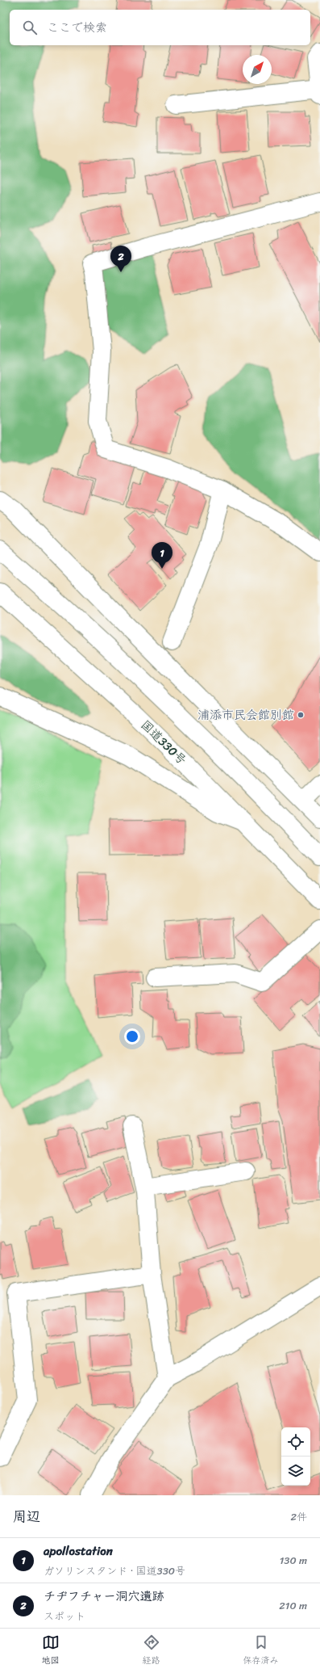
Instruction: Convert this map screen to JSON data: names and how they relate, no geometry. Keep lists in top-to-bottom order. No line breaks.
{"streets":{"main road":["国道330号"]},"places":["浦添市民会館別館"],"north":"top right","page":{"search":"ここで検索","pins":["2","1"],"heading":["周辺","2件"],"list":[{"mark":"1","name":"apollostation","note":"ガソリンスタンド · 国道330号","value":"130 m"},{"mark":"2","name":"チヂフチャー洞穴遺跡","note":"スポット","value":"210 m"}],"nav":["地図","経路","保存済み"]}}
